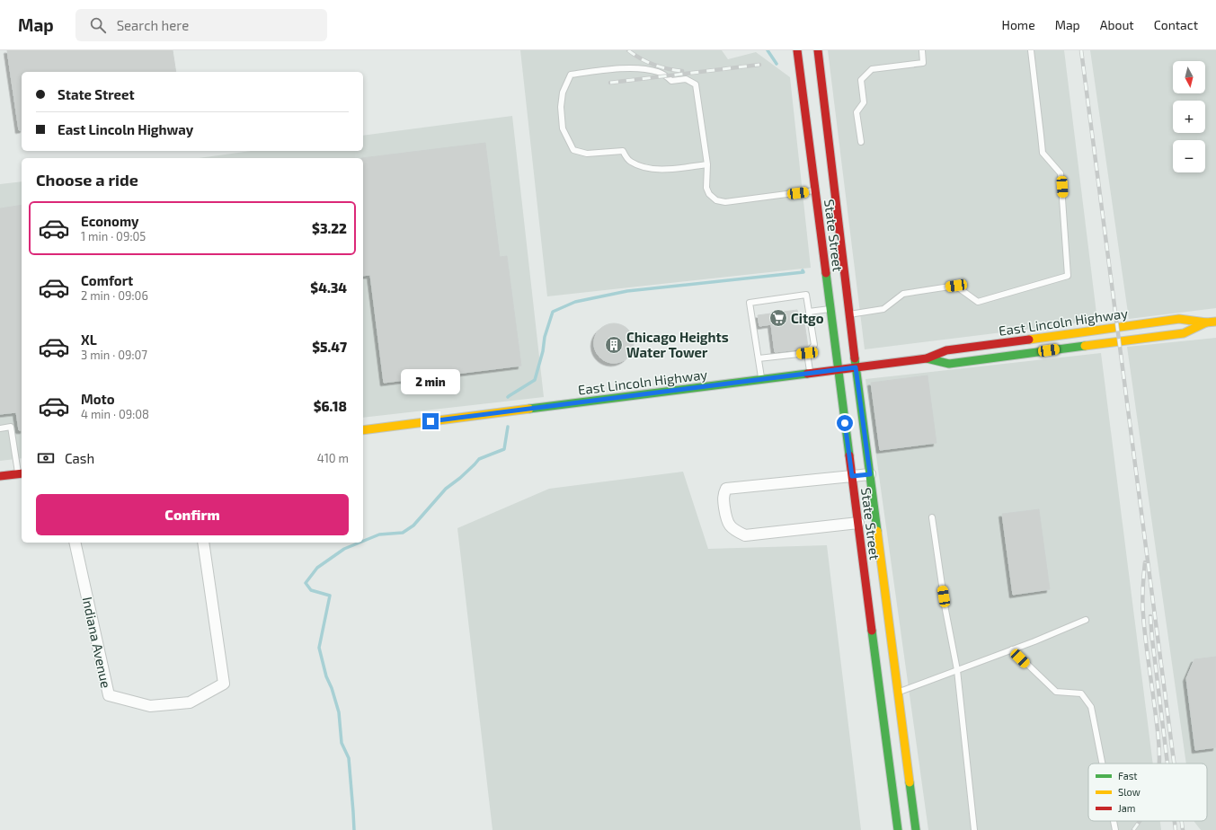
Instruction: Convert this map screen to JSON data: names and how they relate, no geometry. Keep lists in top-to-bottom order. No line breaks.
{"streets":{"street":["State Street","East Lincoln Highway","Indiana Avenue"]},"crossings":[["State Street","East Lincoln Highway"]],"places":{"supermarket":["Citgo"],"building":["Chicago Heights Water Tower"]},"legend":["Fast","Slow","Jam"],"north":"bottom","page":{"header":"Map","search":"Search here","nav":["Home","Map","About","Contact"],"map_buttons":["+","−"],"banner":["State Street","East Lincoln Highway"],"heading":"Choose a ride","list":[{"name":"Economy","note":"1 min · 09:05","value":"$3.22"},{"name":"Comfort","note":"2 min · 09:06","value":"$4.34"},{"name":"XL","note":"3 min · 09:07","value":"$5.47"},{"name":"Moto","note":"4 min · 09:08","value":"$6.18"}],"bubble":"2 min","pay":["Cash","410 m"],"buttons":"Confirm"}}
